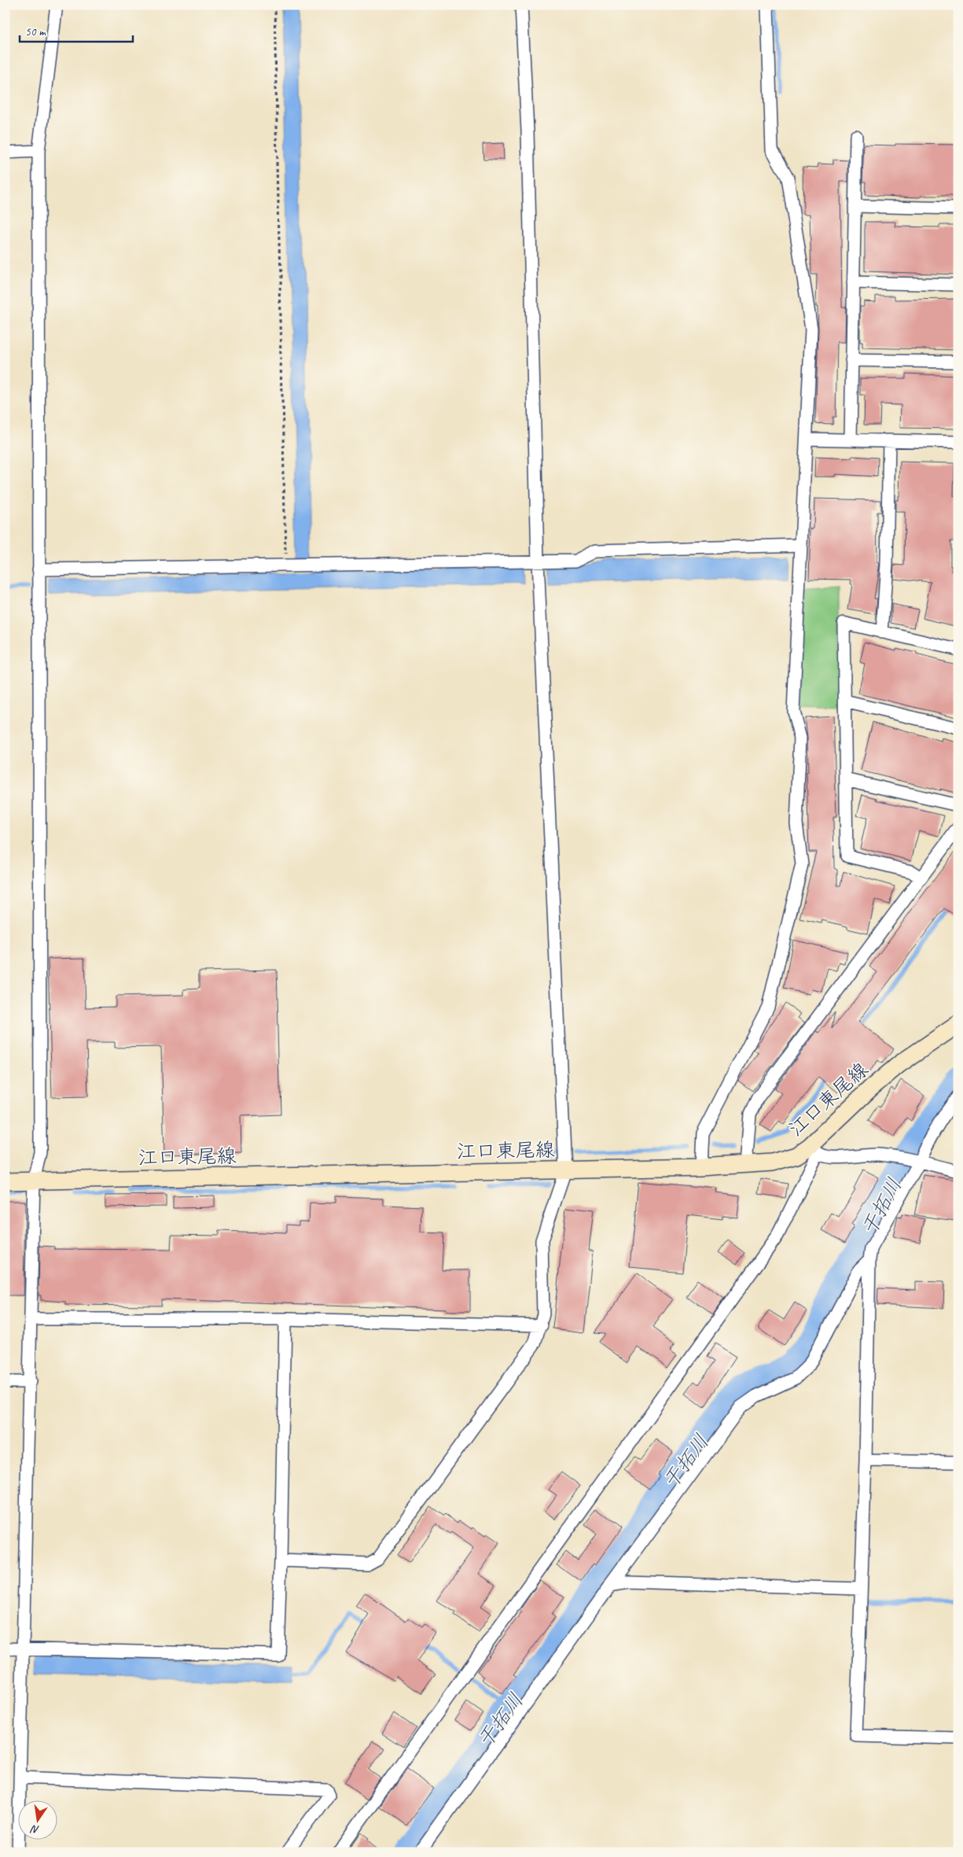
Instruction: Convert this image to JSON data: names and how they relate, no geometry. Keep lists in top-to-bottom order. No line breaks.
{"streets":{"main road":["江口東尾線"]},"water":["干拓川"],"scale_bar":"50 m","north":"bottom"}
